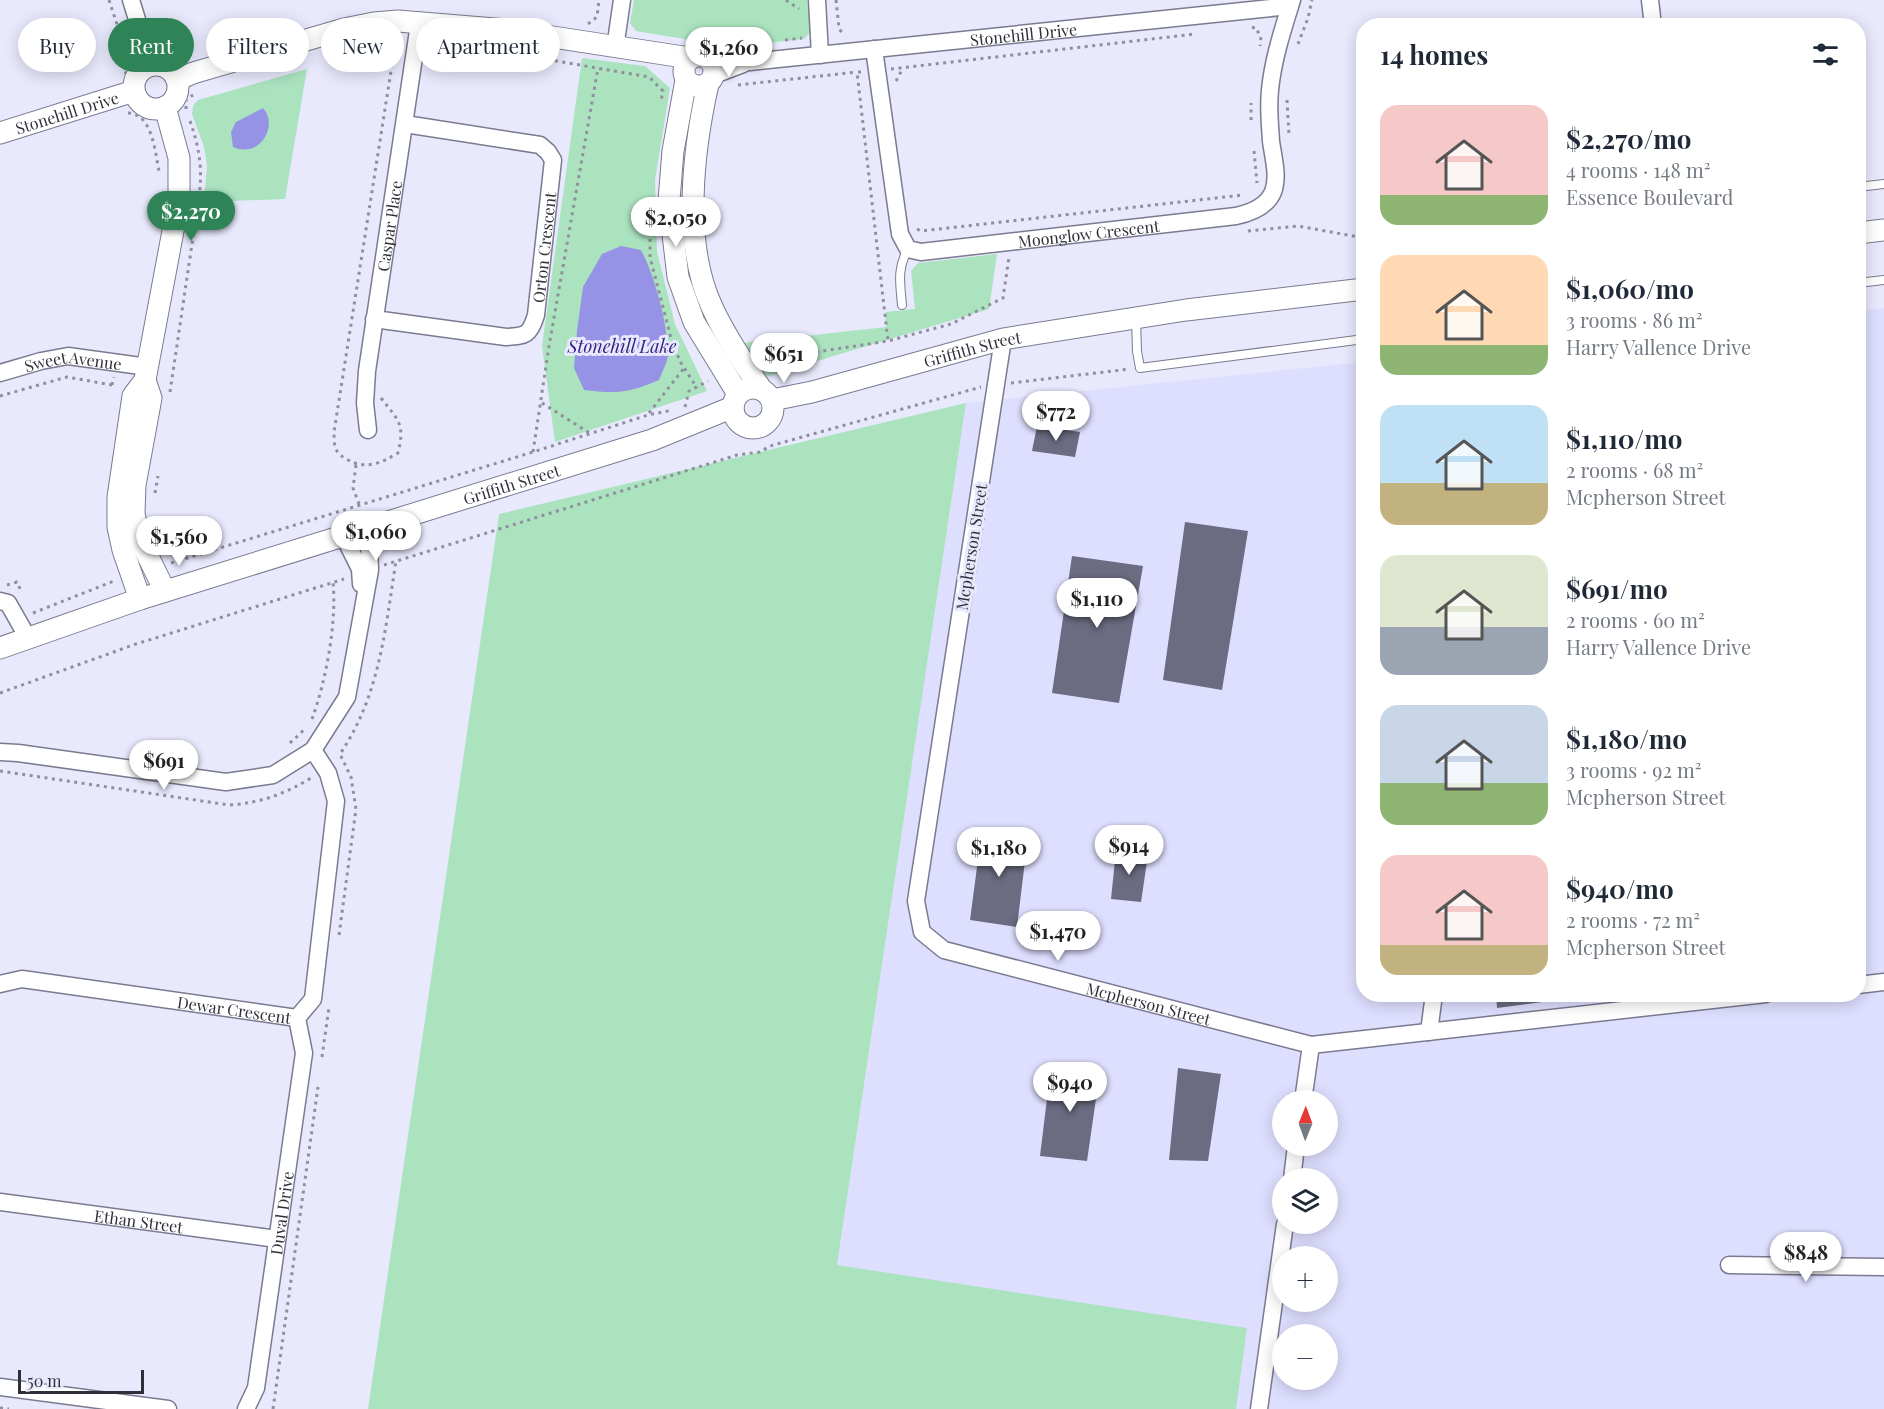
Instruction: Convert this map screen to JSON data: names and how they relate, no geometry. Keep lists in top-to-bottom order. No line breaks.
{"streets":{"street":["Stonehill Drive","Caspar Place","Moonglow Crescent","Orton Crescent","Griffith Street","Sweet Avenue","Mcpherson Street","Dewar Crescent","Duval Drive","Ethan Street"]},"crossings":[["Stonehill Drive","Moonglow Crescent"],["Caspar Place","Orton Crescent"],["Griffith Street","Mcpherson Street"],["Dewar Crescent","Duval Drive"],["Duval Drive","Ethan Street"]],"water":["Stonehill Lake"],"scale_bar":"50 m","north":"top","page":{"chip":["Buy","Rent","Filters","New","Apartment"],"heading":"14 homes","price":["$1,260","$2,270","$2,050","$651","$772","$1,060","$1,560","$1,110","$691","$914","$1,180","$1,470","$940","$848"],"list":[{"name":"$2,270/mo","note":"4 rooms · 148 m² · Essence Boulevard"},{"name":"$1,060/mo","note":"3 rooms · 86 m² · Harry Vallence Drive"},{"name":"$1,110/mo","note":"2 rooms · 68 m² · Mcpherson Street"},{"name":"$691/mo","note":"2 rooms · 60 m² · Harry Vallence Drive"},{"name":"$1,180/mo","note":"3 rooms · 92 m² · Mcpherson Street"},{"name":"$940/mo","note":"2 rooms · 72 m² · Mcpherson Street"}],"map_buttons":["+","−"],"scale":"50 m"}}
